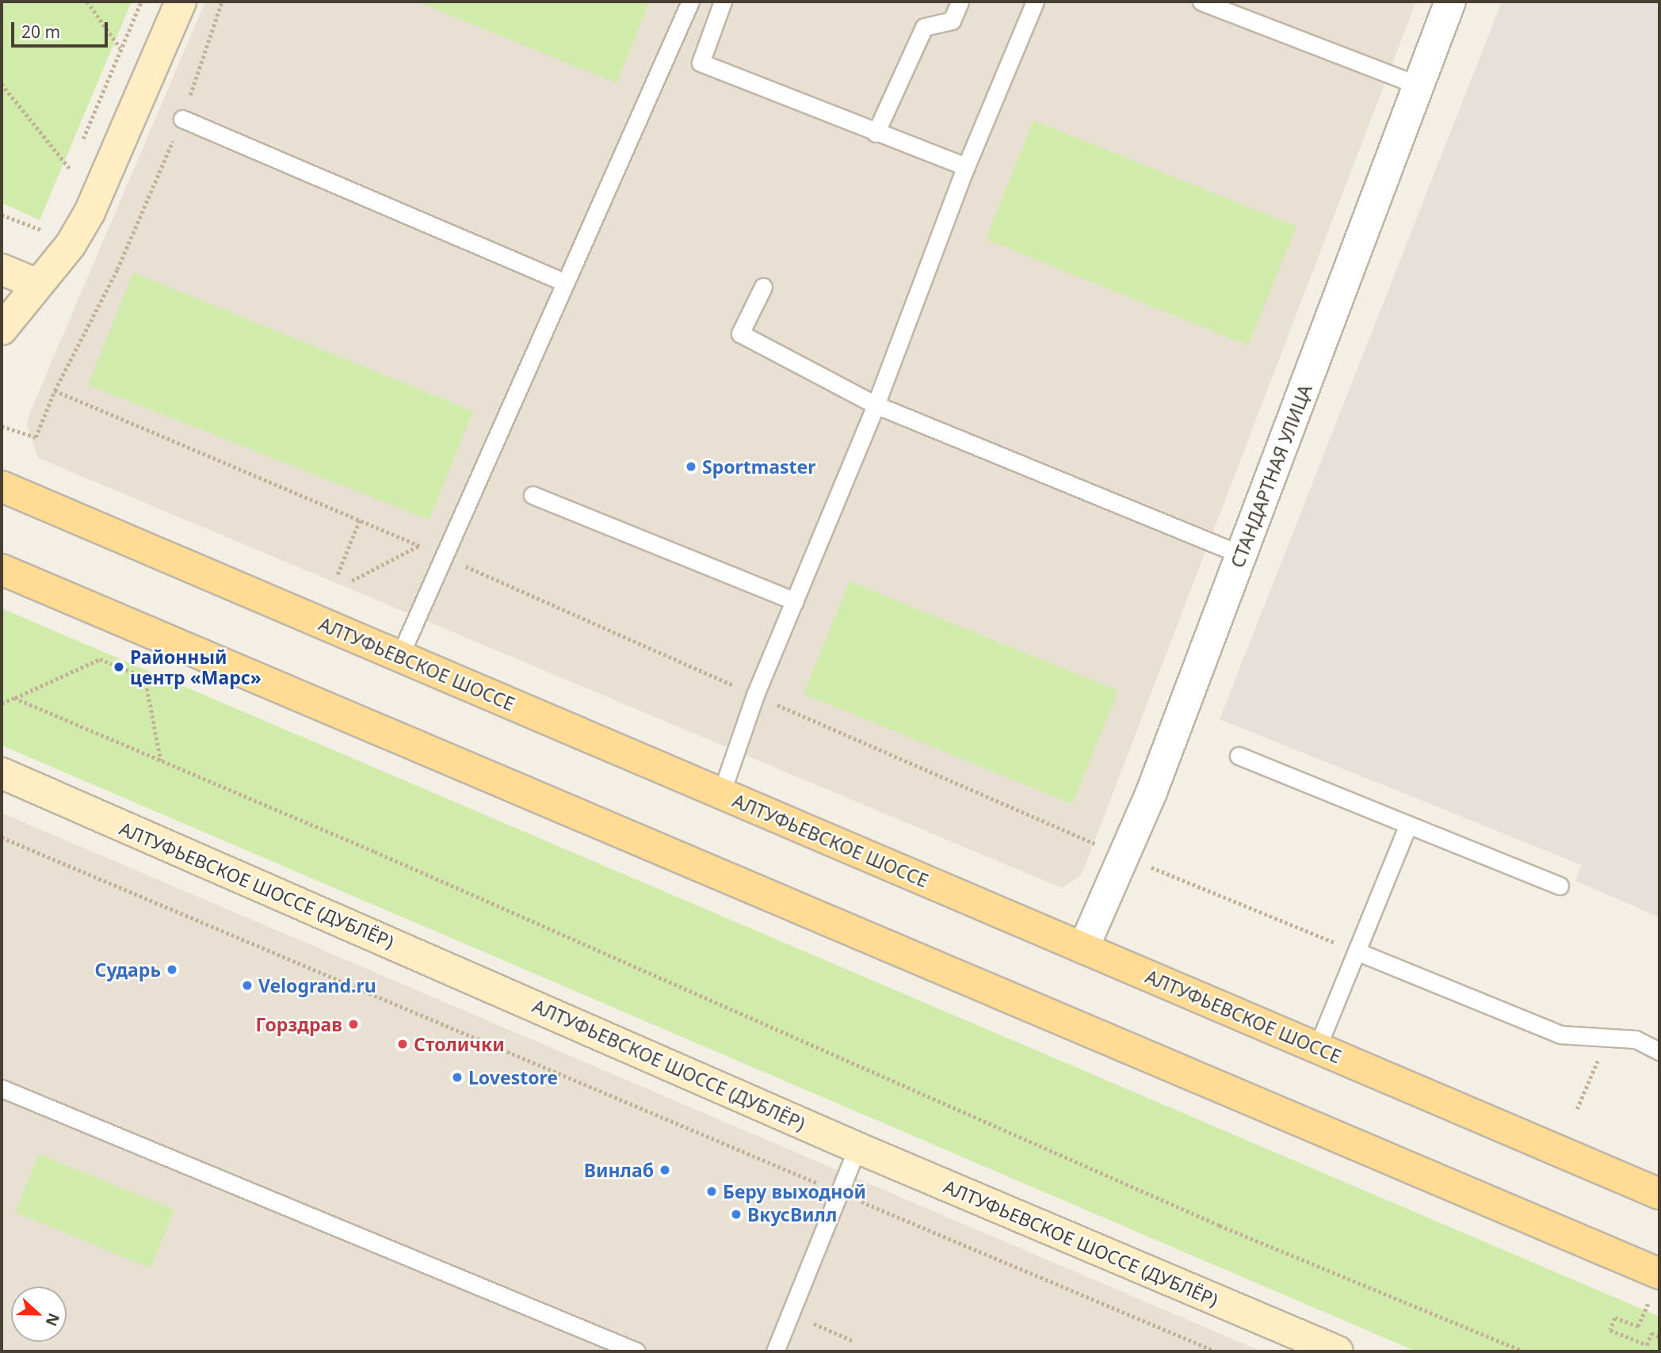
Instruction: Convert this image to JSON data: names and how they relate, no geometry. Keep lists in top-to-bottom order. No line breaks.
{"streets":{"main road":["АЛТУФЬЕВСКОЕ ШОССЕ","АЛТУФЬЕВСКОЕ ШОССЕ (ДУБЛЁР)"],"street":["СТАНДАРТНАЯ УЛИЦА"]},"crossings":[["СТАНДАРТНАЯ УЛИЦА","АЛТУФЬЕВСКОЕ ШОССЕ"]],"places":["Sportmaster","Районный центр «Марс»","Сударь","Velogrand.ru","Горздрав","Столички","Lovestore","Винлаб","Беру выходной","ВкусВилл"],"scale_bar":"20 m","north":"right"}
